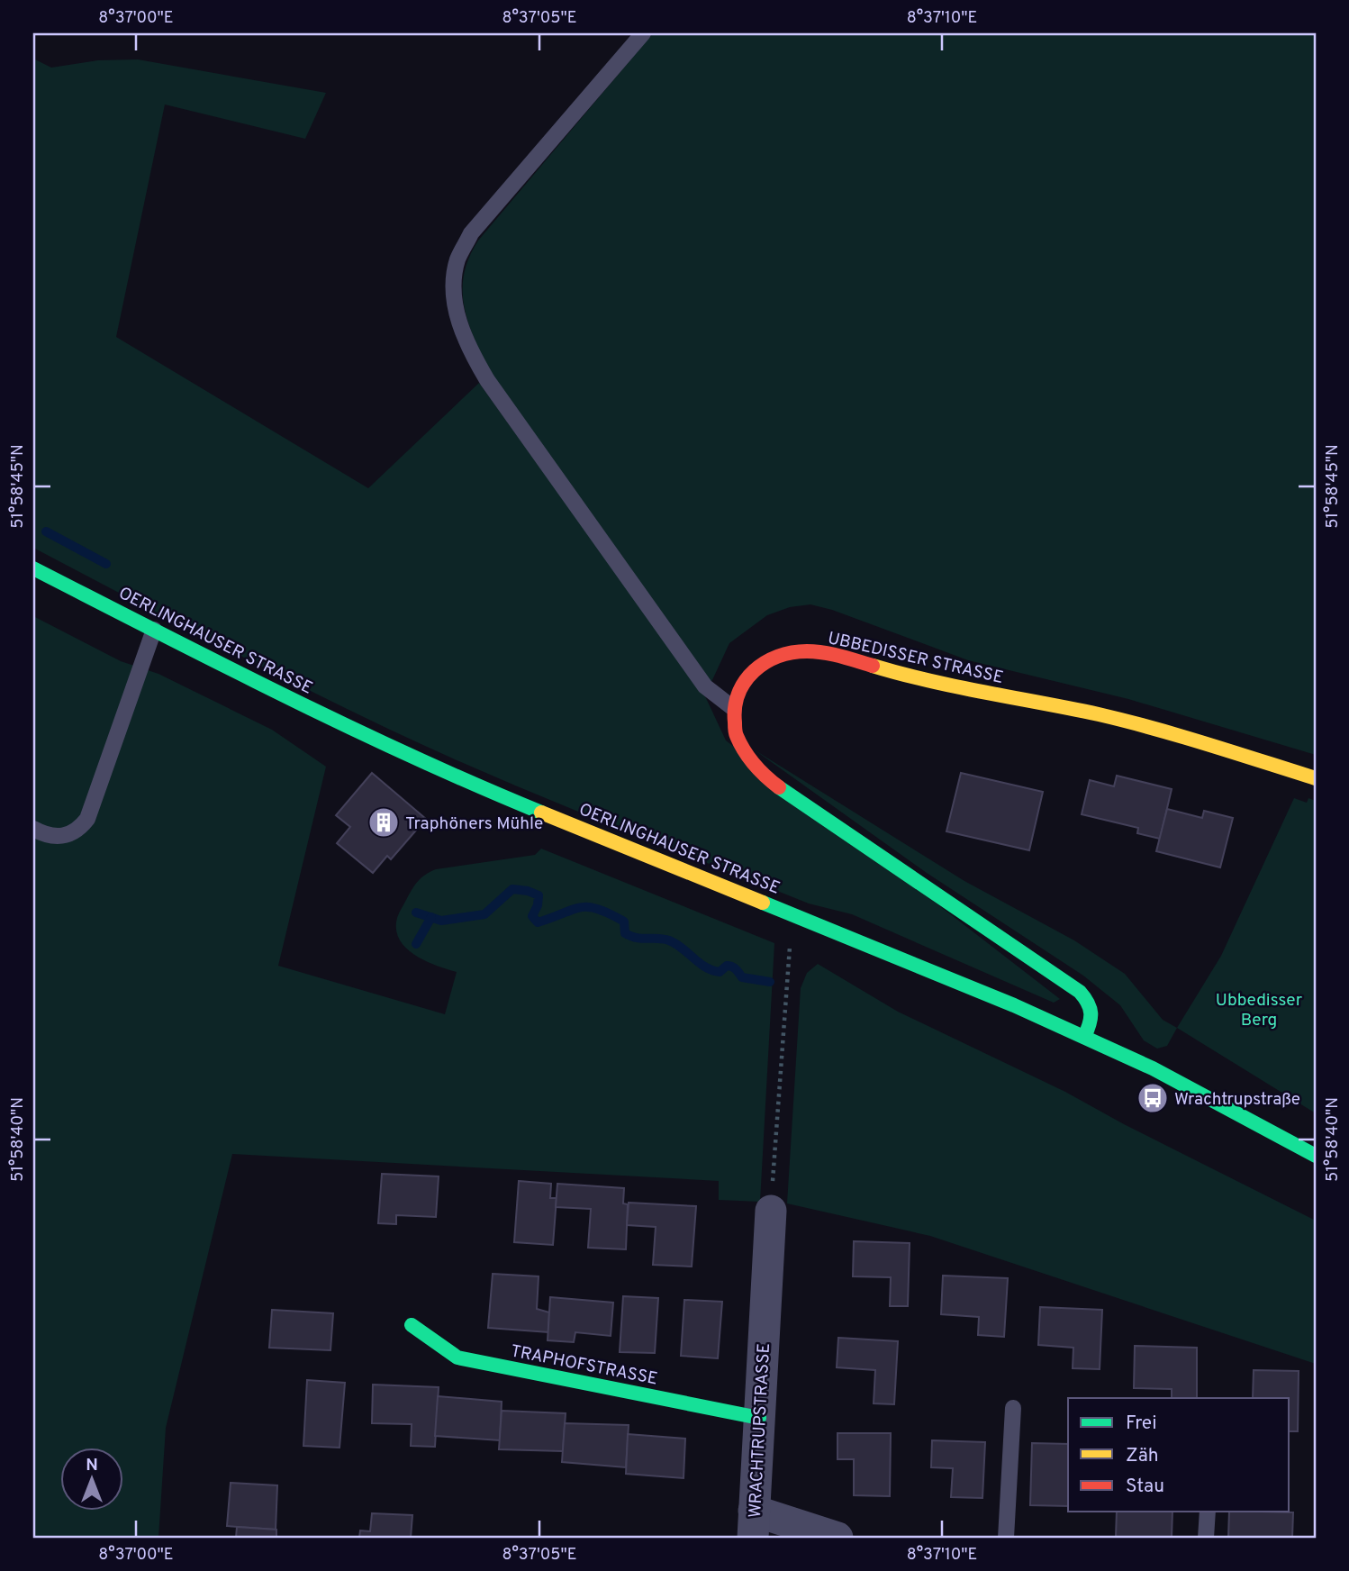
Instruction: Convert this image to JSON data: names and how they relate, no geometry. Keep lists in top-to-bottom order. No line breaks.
{"streets":{"street":["OERLINGHAUSER STRASSE","UBBEDISSER STRASSE","TRAPHOFSTRASSE","WRACHTRUPSTRASSE"]},"crossings":[["TRAPHOFSTRASSE","WRACHTRUPSTRASSE"]],"parks":["Ubbedisser Berg"],"places":{"building":["Traphöners Mühle"],"bus stop":["Wrachtrupstraße"]},"legend":["Frei","Zäh","Stau"],"north":"top","coordinates":["8°37'00\"E","8°37'05\"E","8°37'10\"E","51°58'45\"N","51°58'40\"N"]}
